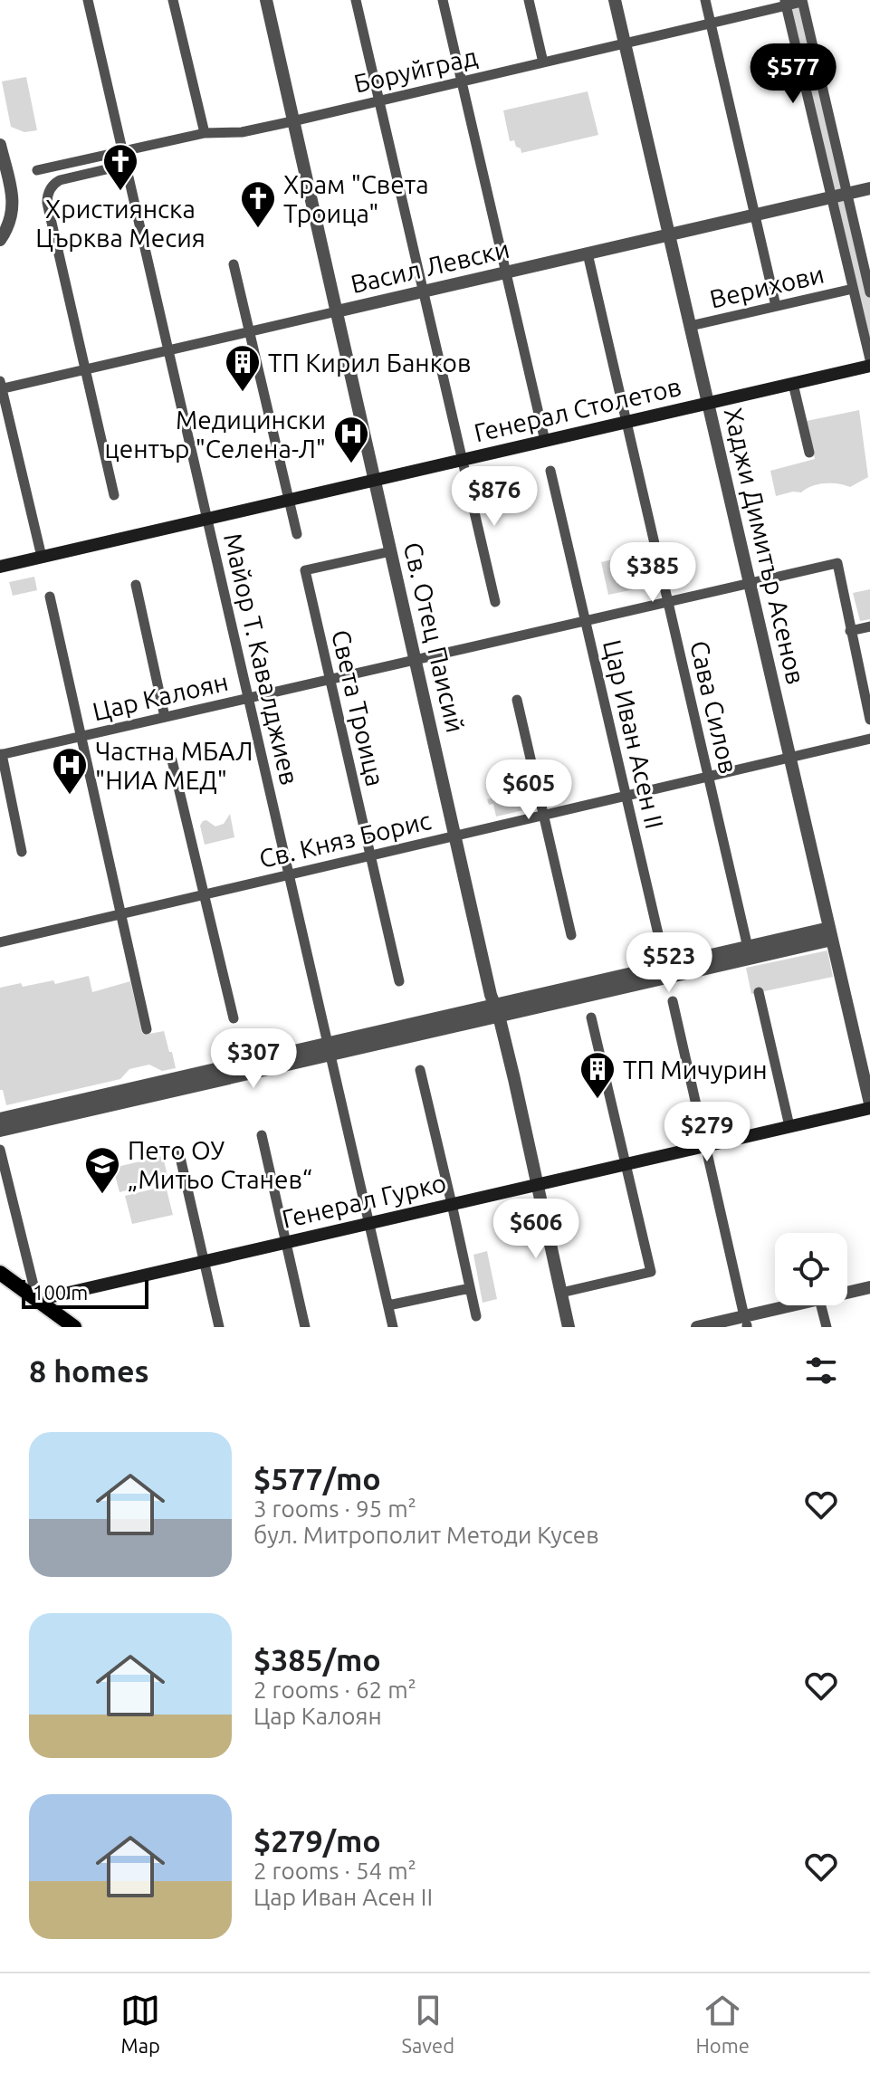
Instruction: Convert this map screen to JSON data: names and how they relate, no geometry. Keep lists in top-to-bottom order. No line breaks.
{"streets":{"main road":["Генерал Столетов","Генерал Гурко"],"street":["Боруйград","Васил Левски","Верихови","Хаджи Димитър Асенов","Св. Отец Паисий","Майор Т. Кавалджиев","Цар Калоян","Сава Силов","Света Троица","Цар Иван Асен II","Св. Княз Борис"]},"crossings":[["Боруйград","Хаджи Димитър Асенов"],["Боруйград","Св. Отец Паисий"],["Боруйград","Майор Т. Кавалджиев"],["Васил Левски","Хаджи Димитър Асенов"],["Васил Левски","Св. Отец Паисий"],["Васил Левски","Майор Т. Кавалджиев"],["Васил Левски","Сава Силов"],["Верихови","Хаджи Димитър Асенов"],["Генерал Столетов","Хаджи Димитър Асенов"],["Генерал Столетов","Св. Отец Паисий"],["Генерал Столетов","Майор Т. Кавалджиев"],["Генерал Столетов","Сава Силов"],["Хаджи Димитър Асенов","Цар Калоян"],["Хаджи Димитър Асенов","Св. Княз Борис"],["Хаджи Димитър Асенов","Генерал Гурко"],["Св. Отец Паисий","Цар Калоян"],["Св. Отец Паисий","Света Троица"],["Св. Отец Паисий","Св. Княз Борис"],["Св. Отец Паисий","Генерал Гурко"],["Майор Т. Кавалджиев","Цар Калоян"],["Майор Т. Кавалджиев","Св. Княз Борис"],["Майор Т. Кавалджиев","Генерал Гурко"],["Цар Калоян","Сава Силов"],["Цар Калоян","Света Троица"],["Цар Калоян","Цар Иван Асен II"],["Сава Силов","Св. Княз Борис"],["Света Троица","Св. Княз Борис"],["Цар Иван Асен II","Св. Княз Борис"]],"places":{"church":["Християнска Църква Месия","Храм \"Света Троица\""],"building":["ТП Кирил Банков","ТП Мичурин"],"hospital":["Медицински център \"Селена-Л\"","Частна МБАЛ \"НИА МЕД\""],"school or university":["Пето ОУ „Митьо Станев“"]},"scale_bar":"100 m","page":{"price":["$577","$876","$385","$605","$523","$307","$279","$606"],"scale":"100 m","heading":"8 homes","list":[{"name":"$577/mo","note":"3 rooms · 95 m² · бул. Митрополит Методи Кусев"},{"name":"$385/mo","note":"2 rooms · 62 m² · Цар Калоян"},{"name":"$279/mo","note":"2 rooms · 54 m² · Цар Иван Асен II"}],"tabs":["Map","Saved","Home"]}}
